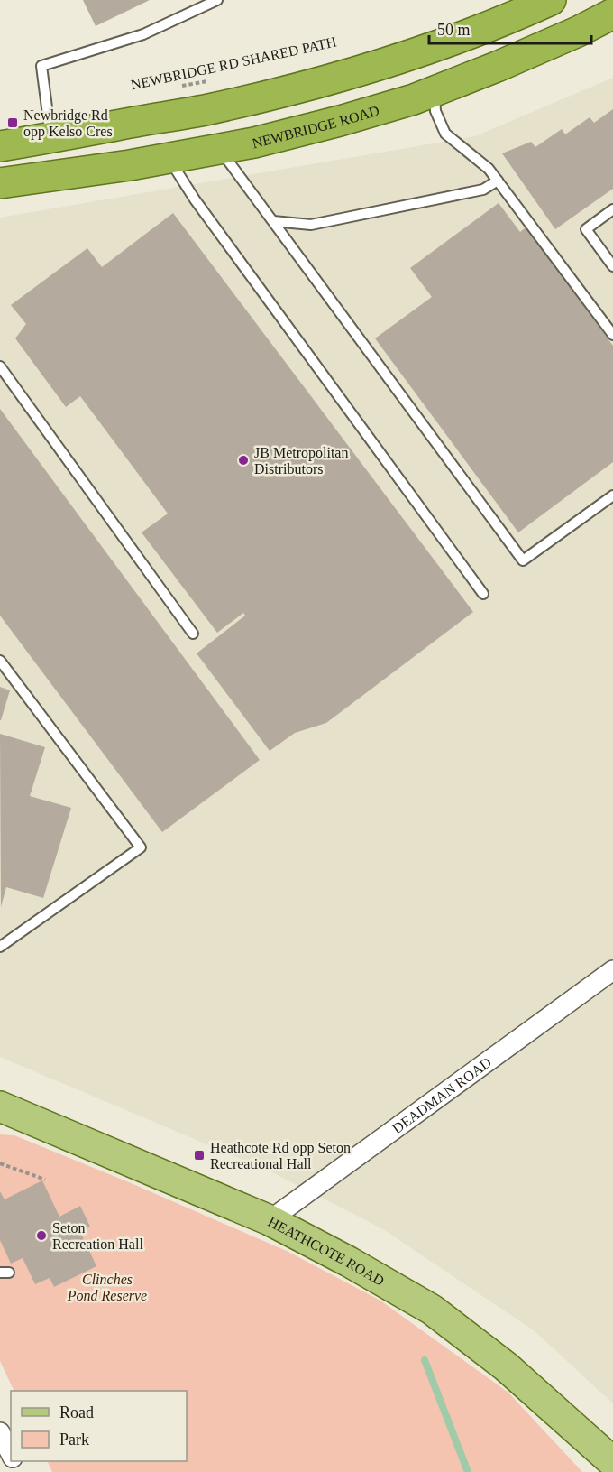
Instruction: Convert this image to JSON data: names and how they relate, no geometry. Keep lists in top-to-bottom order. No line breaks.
{"streets":{"highway":["NEWBRIDGE ROAD"],"main road":["HEATHCOTE ROAD"],"street":["DEADMAN ROAD"],"path":["NEWBRIDGE RD SHARED PATH"]},"crossings":[["DEADMAN ROAD","HEATHCOTE ROAD"]],"parks":["Clinches Pond Reserve"],"places":{"transit":["Newbridge Rd opp Kelso Cres","Heathcote Rd opp Seton Recreational Hall"],"other":["JB Metropolitan Distributors","Seton Recreation Hall"]},"legend":["Road","Park"],"scale_bar":"50 m"}
